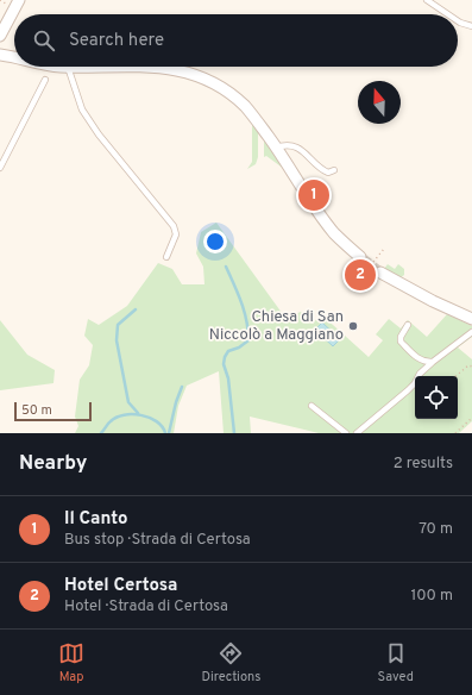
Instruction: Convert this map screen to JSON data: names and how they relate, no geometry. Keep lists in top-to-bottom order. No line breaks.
{"places":["Chiesa di San Niccolò a Maggiano"],"scale_bar":"50 m","north":"top","page":{"search":"Search here","pins":["1","2"],"scale":"50 m","heading":["Nearby","2 results"],"list":[{"mark":"1","name":"Il Canto","note":"Bus stop · Strada di Certosa","value":"70 m"},{"mark":"2","name":"Hotel Certosa","note":"Hotel · Strada di Certosa","value":"100 m"}],"nav":["Map","Directions","Saved"]}}
